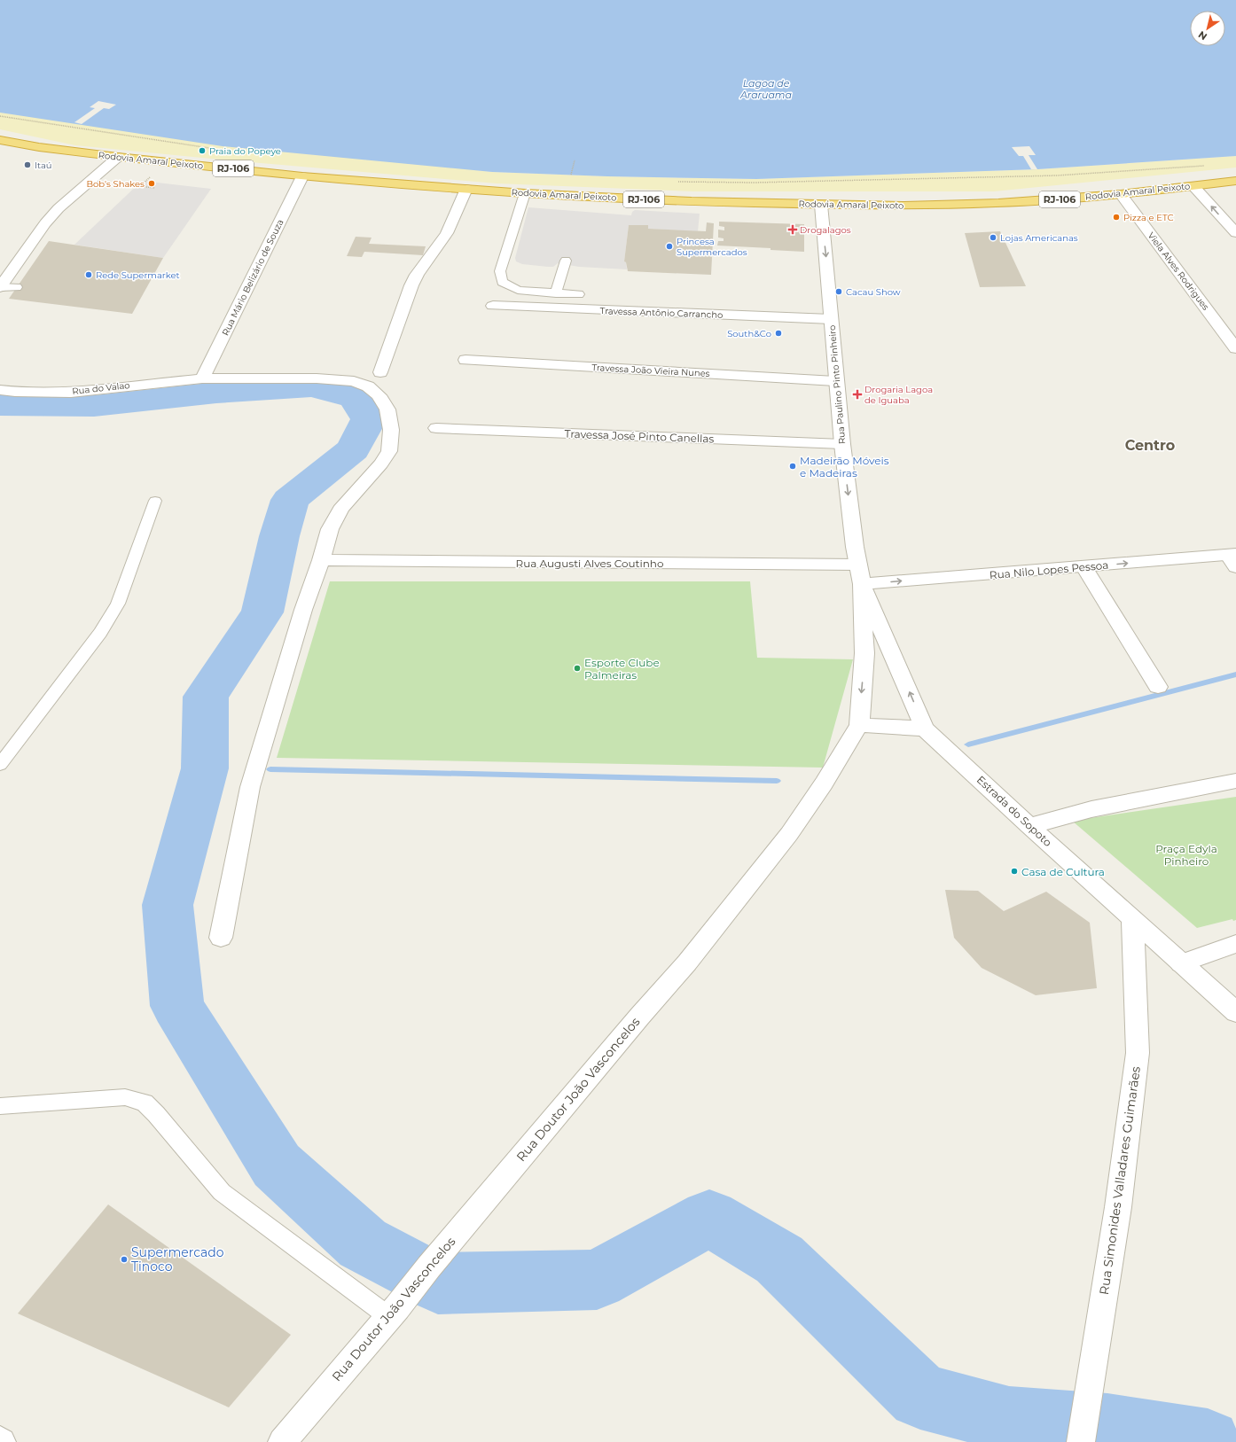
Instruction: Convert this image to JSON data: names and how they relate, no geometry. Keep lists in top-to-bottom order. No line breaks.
{"streets":{"highway":["Rodovia Amaral Peixoto","RJ-106"],"street":["Viela Alves Rodrigues","Rua Mário Belizário de Souza","Travessa Antônio Carrancho","Travessa João Vieira Nunes","Rua Paulino Pinto Pinheiro","Rua do Valao","Travessa José Pinto Canellas","Rua Augusti Alves Coutinho","Rua Nilo Lopes Pessoa","Estrada do Sopoto","Rua Doutor João Vasconcelos","Rua Simonides Valladares Guimarães"]},"crossings":[["Rodovia Amaral Peixoto","Viela Alves Rodrigues"],["Rodovia Amaral Peixoto","Rua Mário Belizário de Souza"],["Rodovia Amaral Peixoto","Rua Paulino Pinto Pinheiro"],["Rua Mário Belizário de Souza","Rua do Valao"],["Travessa Antônio Carrancho","Rua Paulino Pinto Pinheiro"],["Travessa João Vieira Nunes","Rua Paulino Pinto Pinheiro"],["Rua Paulino Pinto Pinheiro","Travessa José Pinto Canellas"],["Rua Paulino Pinto Pinheiro","Rua Augusti Alves Coutinho"],["Rua Paulino Pinto Pinheiro","Estrada do Sopoto"],["Rua do Valao","Rua Augusti Alves Coutinho"],["Rua Augusti Alves Coutinho","Estrada do Sopoto"],["Rua Nilo Lopes Pessoa","Estrada do Sopoto"],["Estrada do Sopoto","Rua Simonides Valladares Guimarães"]],"one_way":["Rua Paulino Pinto Pinheiro","Rua Nilo Lopes Pessoa"],"districts":["Centro"],"water":["Lagoa de Araruama"],"parks":["Praça Edyla Pinheiro"],"places":{"other":["Praia do Popeye","Itaú","Bob's Shakes","Pizza e ETC","Lojas Americanas","Princesa Supermercados","Rede Supermarket","Cacau Show","South&Co","Madeirão Móveis e Madeiras","Esporte Clube Palmeiras","Casa de Cultura","Supermercado Tinoco"],"health":["Drogalagos","Drogaria Lagoa de Iguaba"]},"north":"bottom left"}
